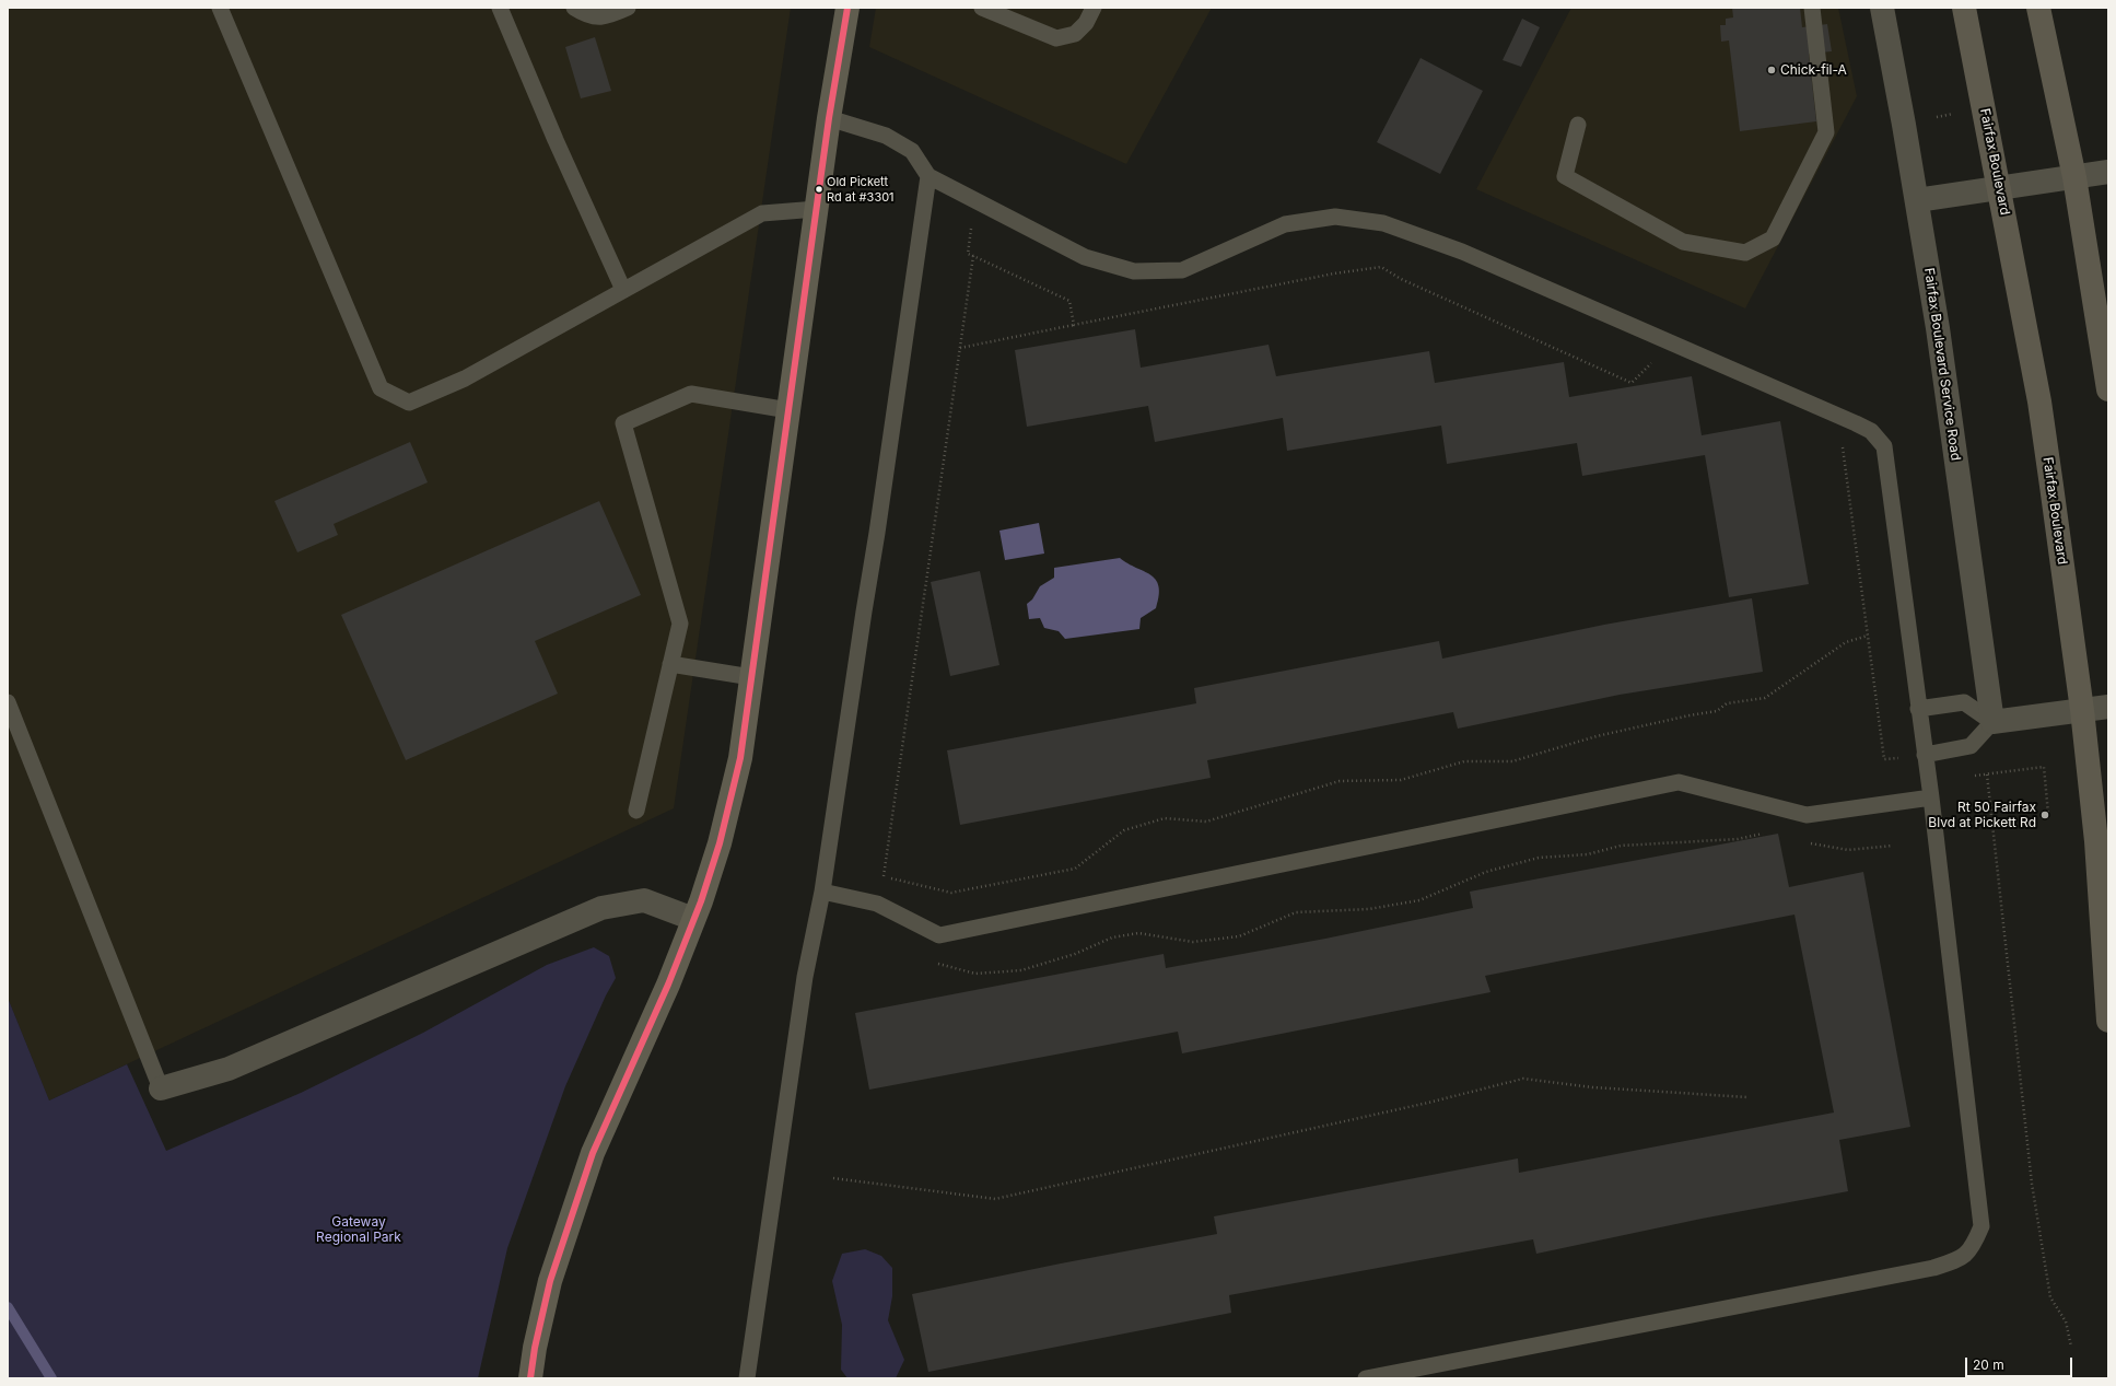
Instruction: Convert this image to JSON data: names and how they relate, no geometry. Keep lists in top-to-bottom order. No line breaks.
{"streets":{"main road":["Fairfax Boulevard"],"street":["Fairfax Boulevard Service Road"]},"parks":["Gateway Regional Park"],"places":["Chick-fil-A","Old Pickett Rd at #3301","Rt 50 Fairfax Blvd at Pickett Rd"],"scale_bar":"20 m"}
